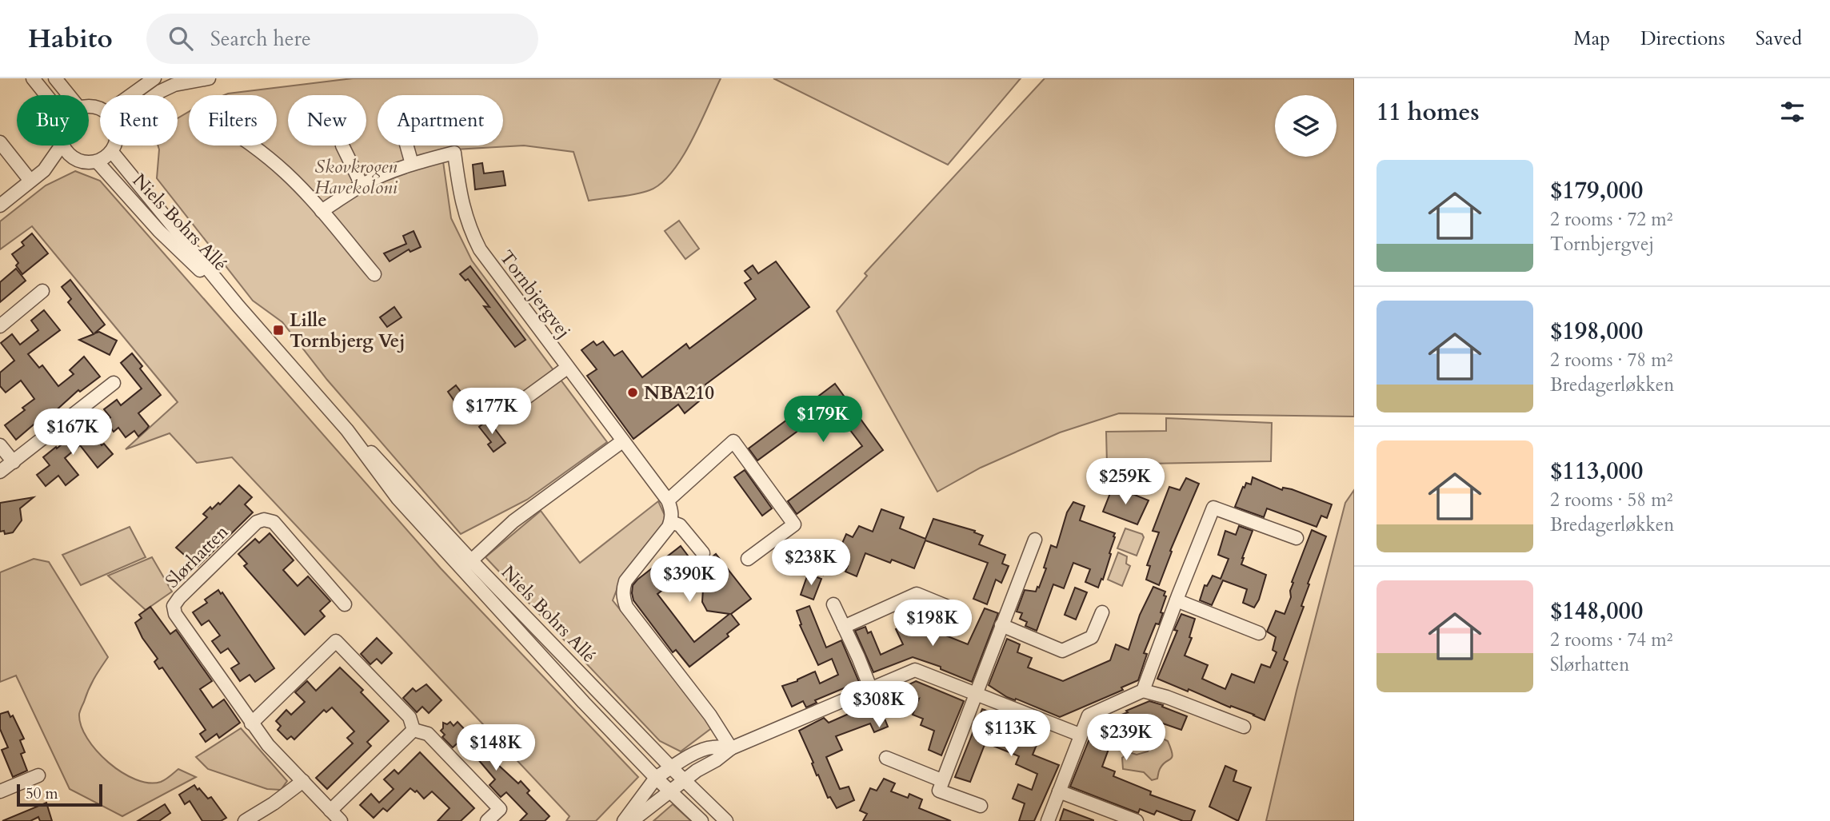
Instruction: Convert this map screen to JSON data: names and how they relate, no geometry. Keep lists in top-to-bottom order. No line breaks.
{"streets":{"street":["Niels Bohrs Allé","Tornbjergvej","Slørhatten"]},"parks":["Skovkrogen Havekoloni"],"places":{"transit":["Lille Tornbjerg Vej"],"other":["NBA210"]},"scale_bar":"50 m","page":{"header":"Habito","search":"Search here","nav":["Map","Directions","Saved"],"heading":"11 homes","chip":["Buy","Rent","Filters","New","Apartment"],"list":[{"name":"$179,000","note":"2 rooms · 72 m² · Tornbjergvej"},{"name":"$198,000","note":"2 rooms · 78 m² · Bredagerløkken"},{"name":"$113,000","note":"2 rooms · 58 m² · Bredagerløkken"},{"name":"$148,000","note":"2 rooms · 74 m² · Slørhatten"}],"price":["$177K","$179K","$167K","$259K","$238K","$390K","$198K","$308K","$113K","$239K","$148K"],"scale":"50 m"}}
